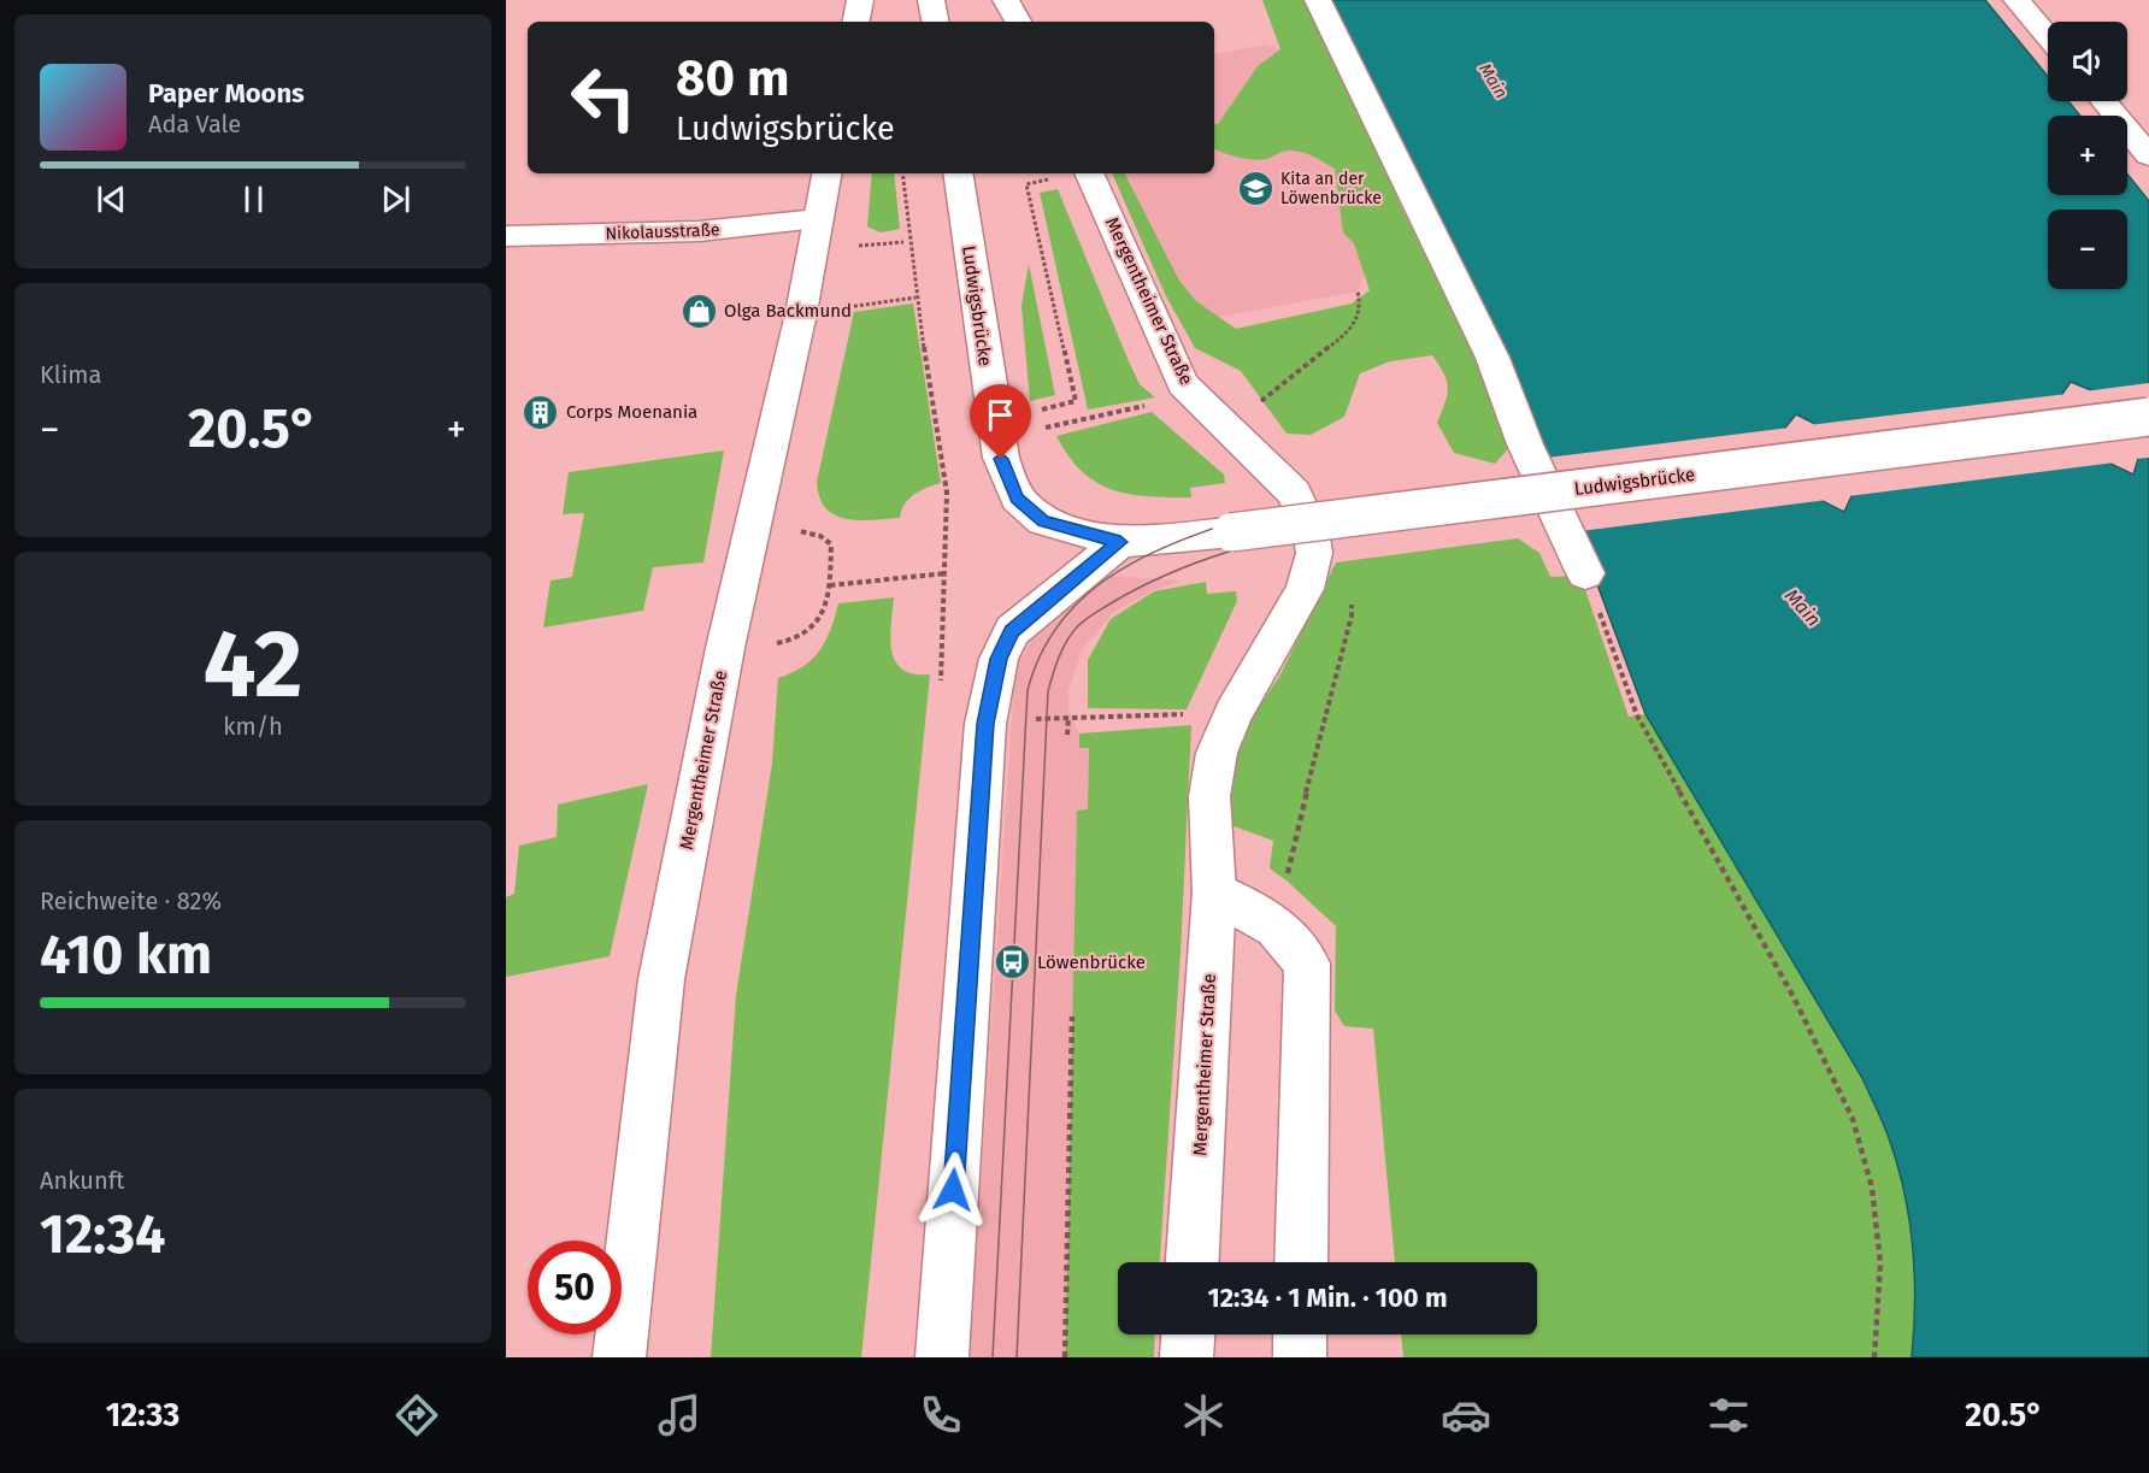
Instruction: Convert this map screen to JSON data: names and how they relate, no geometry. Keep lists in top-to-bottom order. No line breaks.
{"streets":{"main road":["Nikolausstraße","Mergentheimer Straße","Ludwigsbrücke"]},"crossings":[["Nikolausstraße","Mergentheimer Straße"]],"water":["Main"],"places":{"school or university":["Kita an der Löwenbrücke"],"shop":["Olga Backmund"],"building":["Corps Moenania"],"bus stop":["Löwenbrücke"]},"page":{"map_buttons":["+","−"],"turn":["80 m","Ludwigsbrücke"],"song":["Paper Moons","Ada Vale"],"tile":["Klima",["42","km/h"],["Reichweite · 82%","410 km"],["Ankunft","12:34"]],"heat":["−","20.5°","+"],"limit":"50","trip":"12:34 · 1 Min. · 100 m","tabs":["12:33","20.5°"]}}
